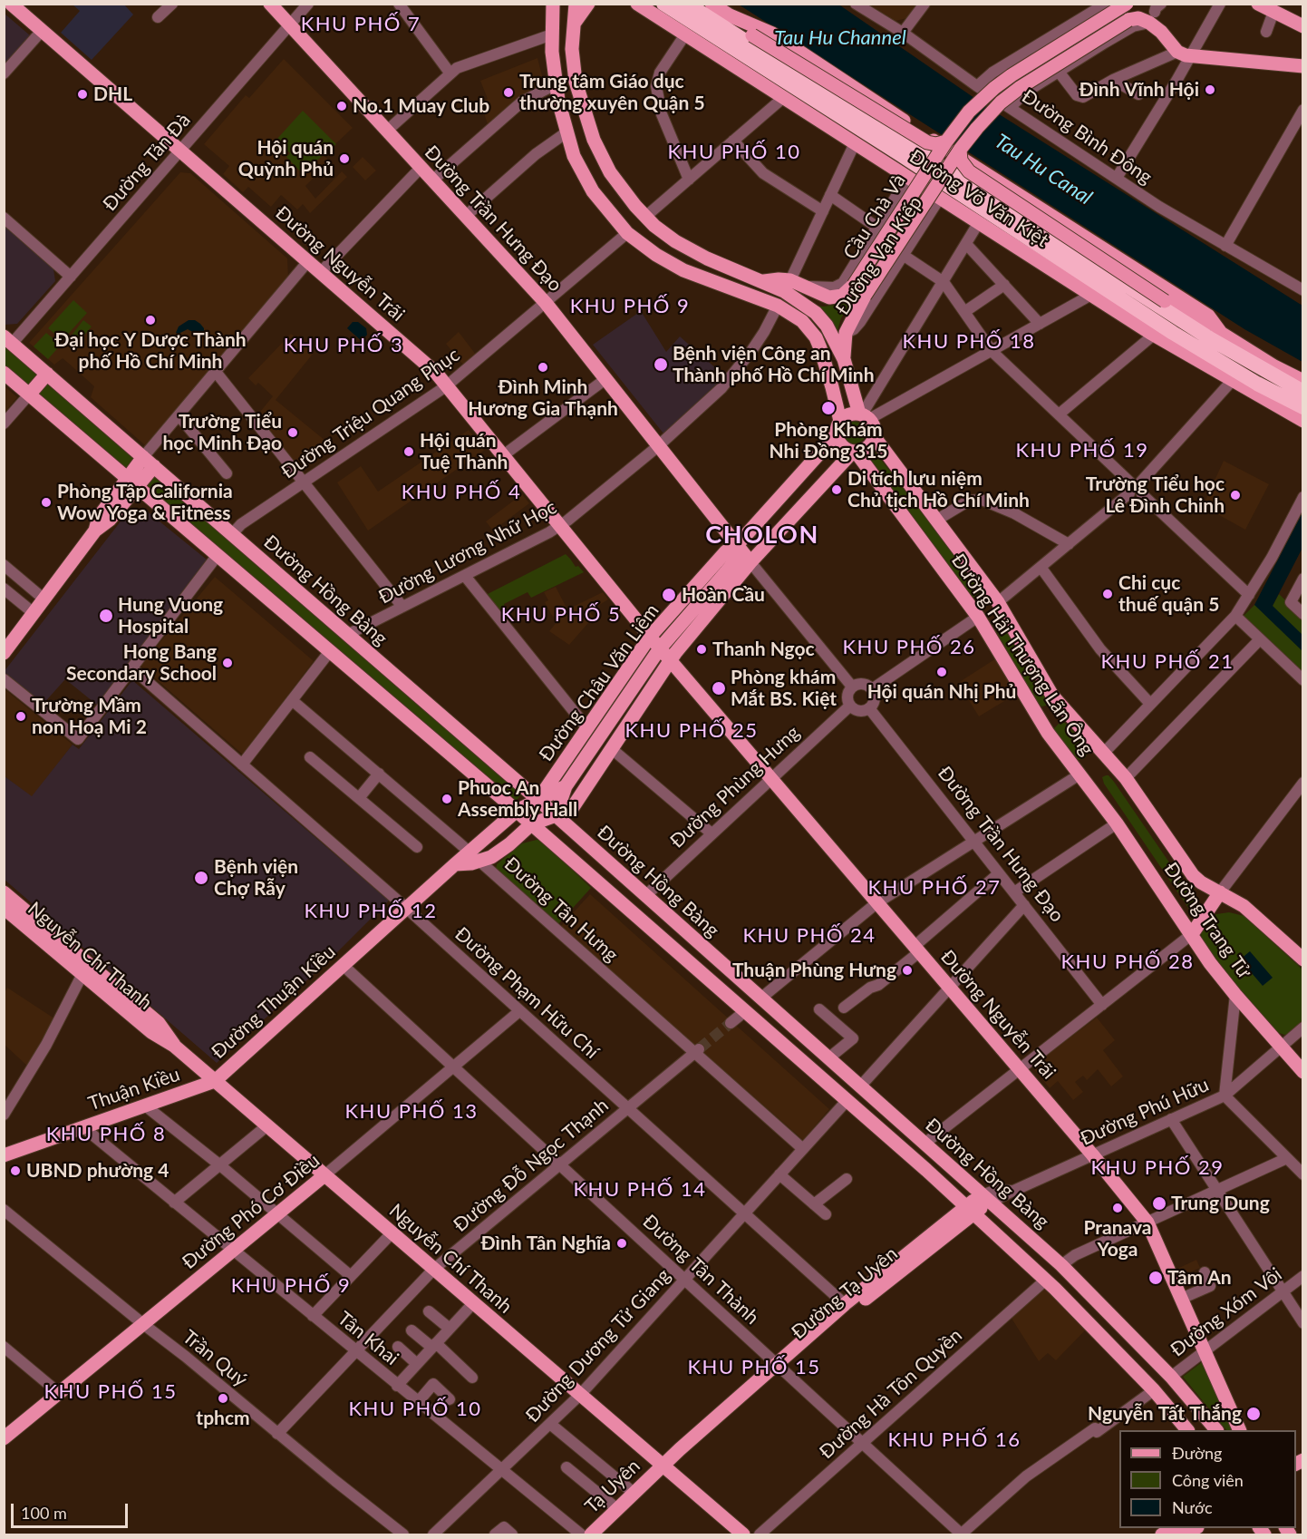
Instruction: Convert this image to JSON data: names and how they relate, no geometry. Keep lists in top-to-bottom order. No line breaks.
{"streets":{"highway":["Đường Võ Văn Kiệt"],"main road":["Cầu Chà Và","Đường Trần Hưng Đạo","Đường Nguyễn Trãi","Đường Hồng Bàng","Đường Hải Thượng Lãn Ông","Đường Châu Văn Liêm","Đường Trang Tử","Nguyễn Chí Thanh","Đường Thuận Kiều","Thuận Kiều","Đường Phó Cơ Điều","Đường Tạ Uyên","Tạ Uyên"],"street":["Đường Bình Đông","Đường Tản Đà","Đường Vạn Kiếp","Đường Triệu Quang Phục","Đường Lương Nhữ Học","Đường Phùng Hưng","Đường Tân Hưng","Đường Phạm Hữu Chí","Đường Phú Hữu","Đường Đỗ Ngọc Thạnh","Đường Tân Thành","Đường Xóm Vôi","Tân Khai","Đường Dương Tử Giang","Trần Quý","Đường Hà Tôn Quyền"]},"crossings":[["Đường Tản Đà","Đường Trần Hưng Đạo"],["Đường Tản Đà","Đường Nguyễn Trãi"],["Đường Tản Đà","Đường Hồng Bàng"],["Đường Võ Văn Kiệt","Đường Vạn Kiếp"],["Cầu Chà Và","Đường Vạn Kiếp"],["Đường Trần Hưng Đạo","Đường Triệu Quang Phục"],["Đường Trần Hưng Đạo","Đường Lương Nhữ Học"],["Đường Trần Hưng Đạo","Đường Châu Văn Liêm"],["Đường Trần Hưng Đạo","Đường Phùng Hưng"],["Đường Nguyễn Trãi","Đường Triệu Quang Phục"],["Đường Nguyễn Trãi","Đường Lương Nhữ Học"],["Đường Nguyễn Trãi","Đường Châu Văn Liêm"],["Đường Nguyễn Trãi","Đường Phùng Hưng"],["Đường Nguyễn Trãi","Đường Phú Hữu"],["Đường Nguyễn Trãi","Đường Xóm Vôi"],["Đường Triệu Quang Phục","Đường Hồng Bàng"],["Đường Lương Nhữ Học","Đường Hồng Bàng"],["Đường Hồng Bàng","Đường Châu Văn Liêm"],["Đường Hồng Bàng","Đường Phùng Hưng"],["Đường Hồng Bàng","Đường Thuận Kiều"],["Đường Hồng Bàng","Đường Phú Hữu"],["Đường Hồng Bàng","Đường Tạ Uyên"],["Đường Hồng Bàng","Đường Xóm Vôi"],["Đường Hồng Bàng","Đường Dương Tử Giang"],["Đường Hồng Bàng","Đường Hà Tôn Quyền"],["Đường Hải Thượng Lãn Ông","Đường Châu Văn Liêm"],["Đường Hải Thượng Lãn Ông","Đường Trang Tử"],["Đường Châu Văn Liêm","Đường Thuận Kiều"],["Đường Tân Hưng","Đường Thuận Kiều"],["Đường Tân Hưng","Đường Đỗ Ngọc Thạnh"],["Đường Tân Hưng","Đường Dương Tử Giang"],["Đường Trang Tử","Đường Phú Hữu"],["Nguyễn Chí Thanh","Đường Thuận Kiều"],["Nguyễn Chí Thanh","Thuận Kiều"],["Nguyễn Chí Thanh","Đường Đỗ Ngọc Thạnh"],["Nguyễn Chí Thanh","Đường Phó Cơ Điều"],["Nguyễn Chí Thanh","Đường Tạ Uyên"],["Nguyễn Chí Thanh","Đường Dương Tử Giang"],["Nguyễn Chí Thanh","Tạ Uyên"],["Đường Phạm Hữu Chí","Đường Thuận Kiều"],["Đường Phạm Hữu Chí","Đường Đỗ Ngọc Thạnh"],["Đường Phạm Hữu Chí","Đường Phó Cơ Điều"],["Đường Phạm Hữu Chí","Đường Tạ Uyên"],["Đường Phạm Hữu Chí","Đường Dương Tử Giang"],["Đường Thuận Kiều","Thuận Kiều"],["Đường Thuận Kiều","Đường Tân Thành"],["Thuận Kiều","Tân Khai"],["Đường Phú Hữu","Đường Tạ Uyên"],["Đường Đỗ Ngọc Thạnh","Đường Tân Thành"],["Đường Đỗ Ngọc Thạnh","Tân Khai"],["Đường Đỗ Ngọc Thạnh","Trần Quý"],["Đường Phó Cơ Điều","Đường Tân Thành"],["Đường Phó Cơ Điều","Tân Khai"],["Đường Phó Cơ Điều","Trần Quý"],["Đường Tân Thành","Đường Tạ Uyên"],["Đường Tân Thành","Đường Dương Tử Giang"],["Đường Tân Thành","Đường Hà Tôn Quyền"],["Đường Tạ Uyên","Tạ Uyên"],["Tân Khai","Đường Dương Tử Giang"]],"districts":["KHU PHỐ 7","KHU PHỐ 10","KHU PHỐ 9","KHU PHỐ 18","KHU PHỐ 3","KHU PHỐ 19","KHU PHỐ 4","CHOLON","KHU PHỐ 5","KHU PHỐ 26","KHU PHỐ 21","KHU PHỐ 25","KHU PHỐ 27","KHU PHỐ 12","KHU PHỐ 24","KHU PHỐ 28","KHU PHỐ 13","KHU PHỐ 8","KHU PHỐ 29","KHU PHỐ 14","KHU PHỐ 9","KHU PHỐ 15","KHU PHỐ 15","KHU PHỐ 10","KHU PHỐ 16"],"water":["Tau Hu Channel","Tau Hu Canal"],"places":["Đình Vĩnh Hội","Trung tâm Giáo dục thường xuyên Quận 5","DHL","No.1 Muay Club","Hội quán Quỳnh Phủ","Đại học Y Dược Thành phố Hồ Chí Minh","Bệnh viện Công an Thành phố Hồ Chí Minh","Đình Minh Hương Gia Thạnh","Phòng Khám Nhi Đồng 315","Trường Tiểu học Minh Đạo","Hội quán Tuệ Thành","Di tích lưu niệm Chủ tịch Hồ Chí Minh","Trường Tiểu học Lê Đình Chinh","Phòng Tập California Wow Yoga & Fitness","Chi cục thuế quận 5","Hoàn Cầu","Hung Vuong Hospital","Thanh Ngọc","Hong Bang Secondary School","Hội quán Nhị Phủ","Phòng khám Mắt BS. Kiệt","Trường Mầm non Hoạ Mi 2","Phuoc An Assembly Hall","Bệnh viện Chợ Rẫy","Thuận Phùng Hưng","UBND phường 4","Trung Dung","Pranava Yoga","Đình Tân Nghĩa","Tâm An","tphcm","Nguyễn Tất Thắng"],"legend":["Đường","Công viên","Nước"],"scale_bar":"100 m"}
